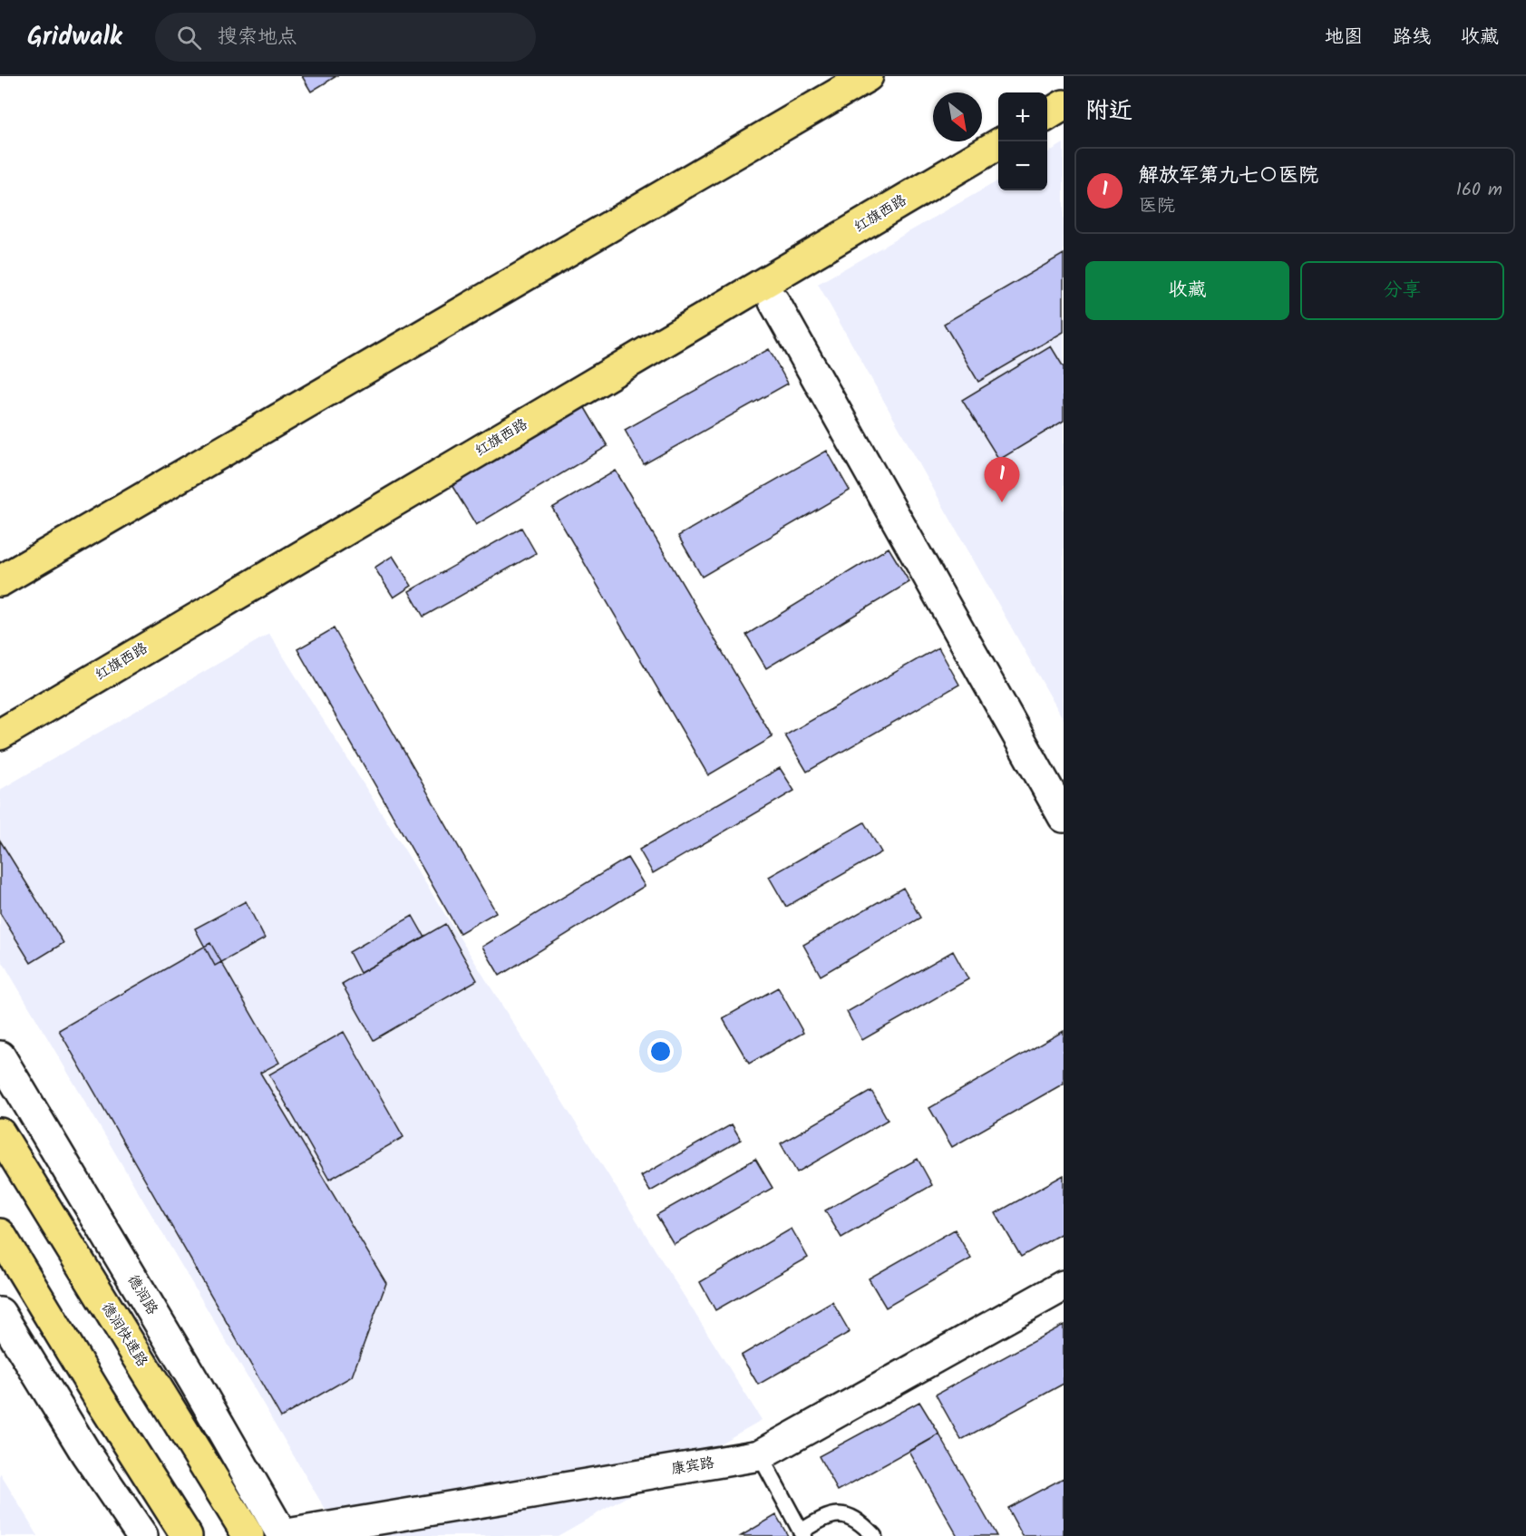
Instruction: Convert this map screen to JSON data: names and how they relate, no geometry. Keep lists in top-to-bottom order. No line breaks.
{"streets":{"main road":["红旗西路","德润快速路"],"street":["德润路","康宾路"]},"crossings":[["德润路","康宾路"]],"north":"bottom right","page":{"header":"Gridwalk","search":"搜索地点","nav":["地图","路线","收藏"],"heading":"附近","map_buttons":["+","−"],"list":[{"mark":"1","name":"解放军第九七〇医院","note":"医院","value":"160 m"}],"buttons":["收藏","分享"],"pins":"1"}}
